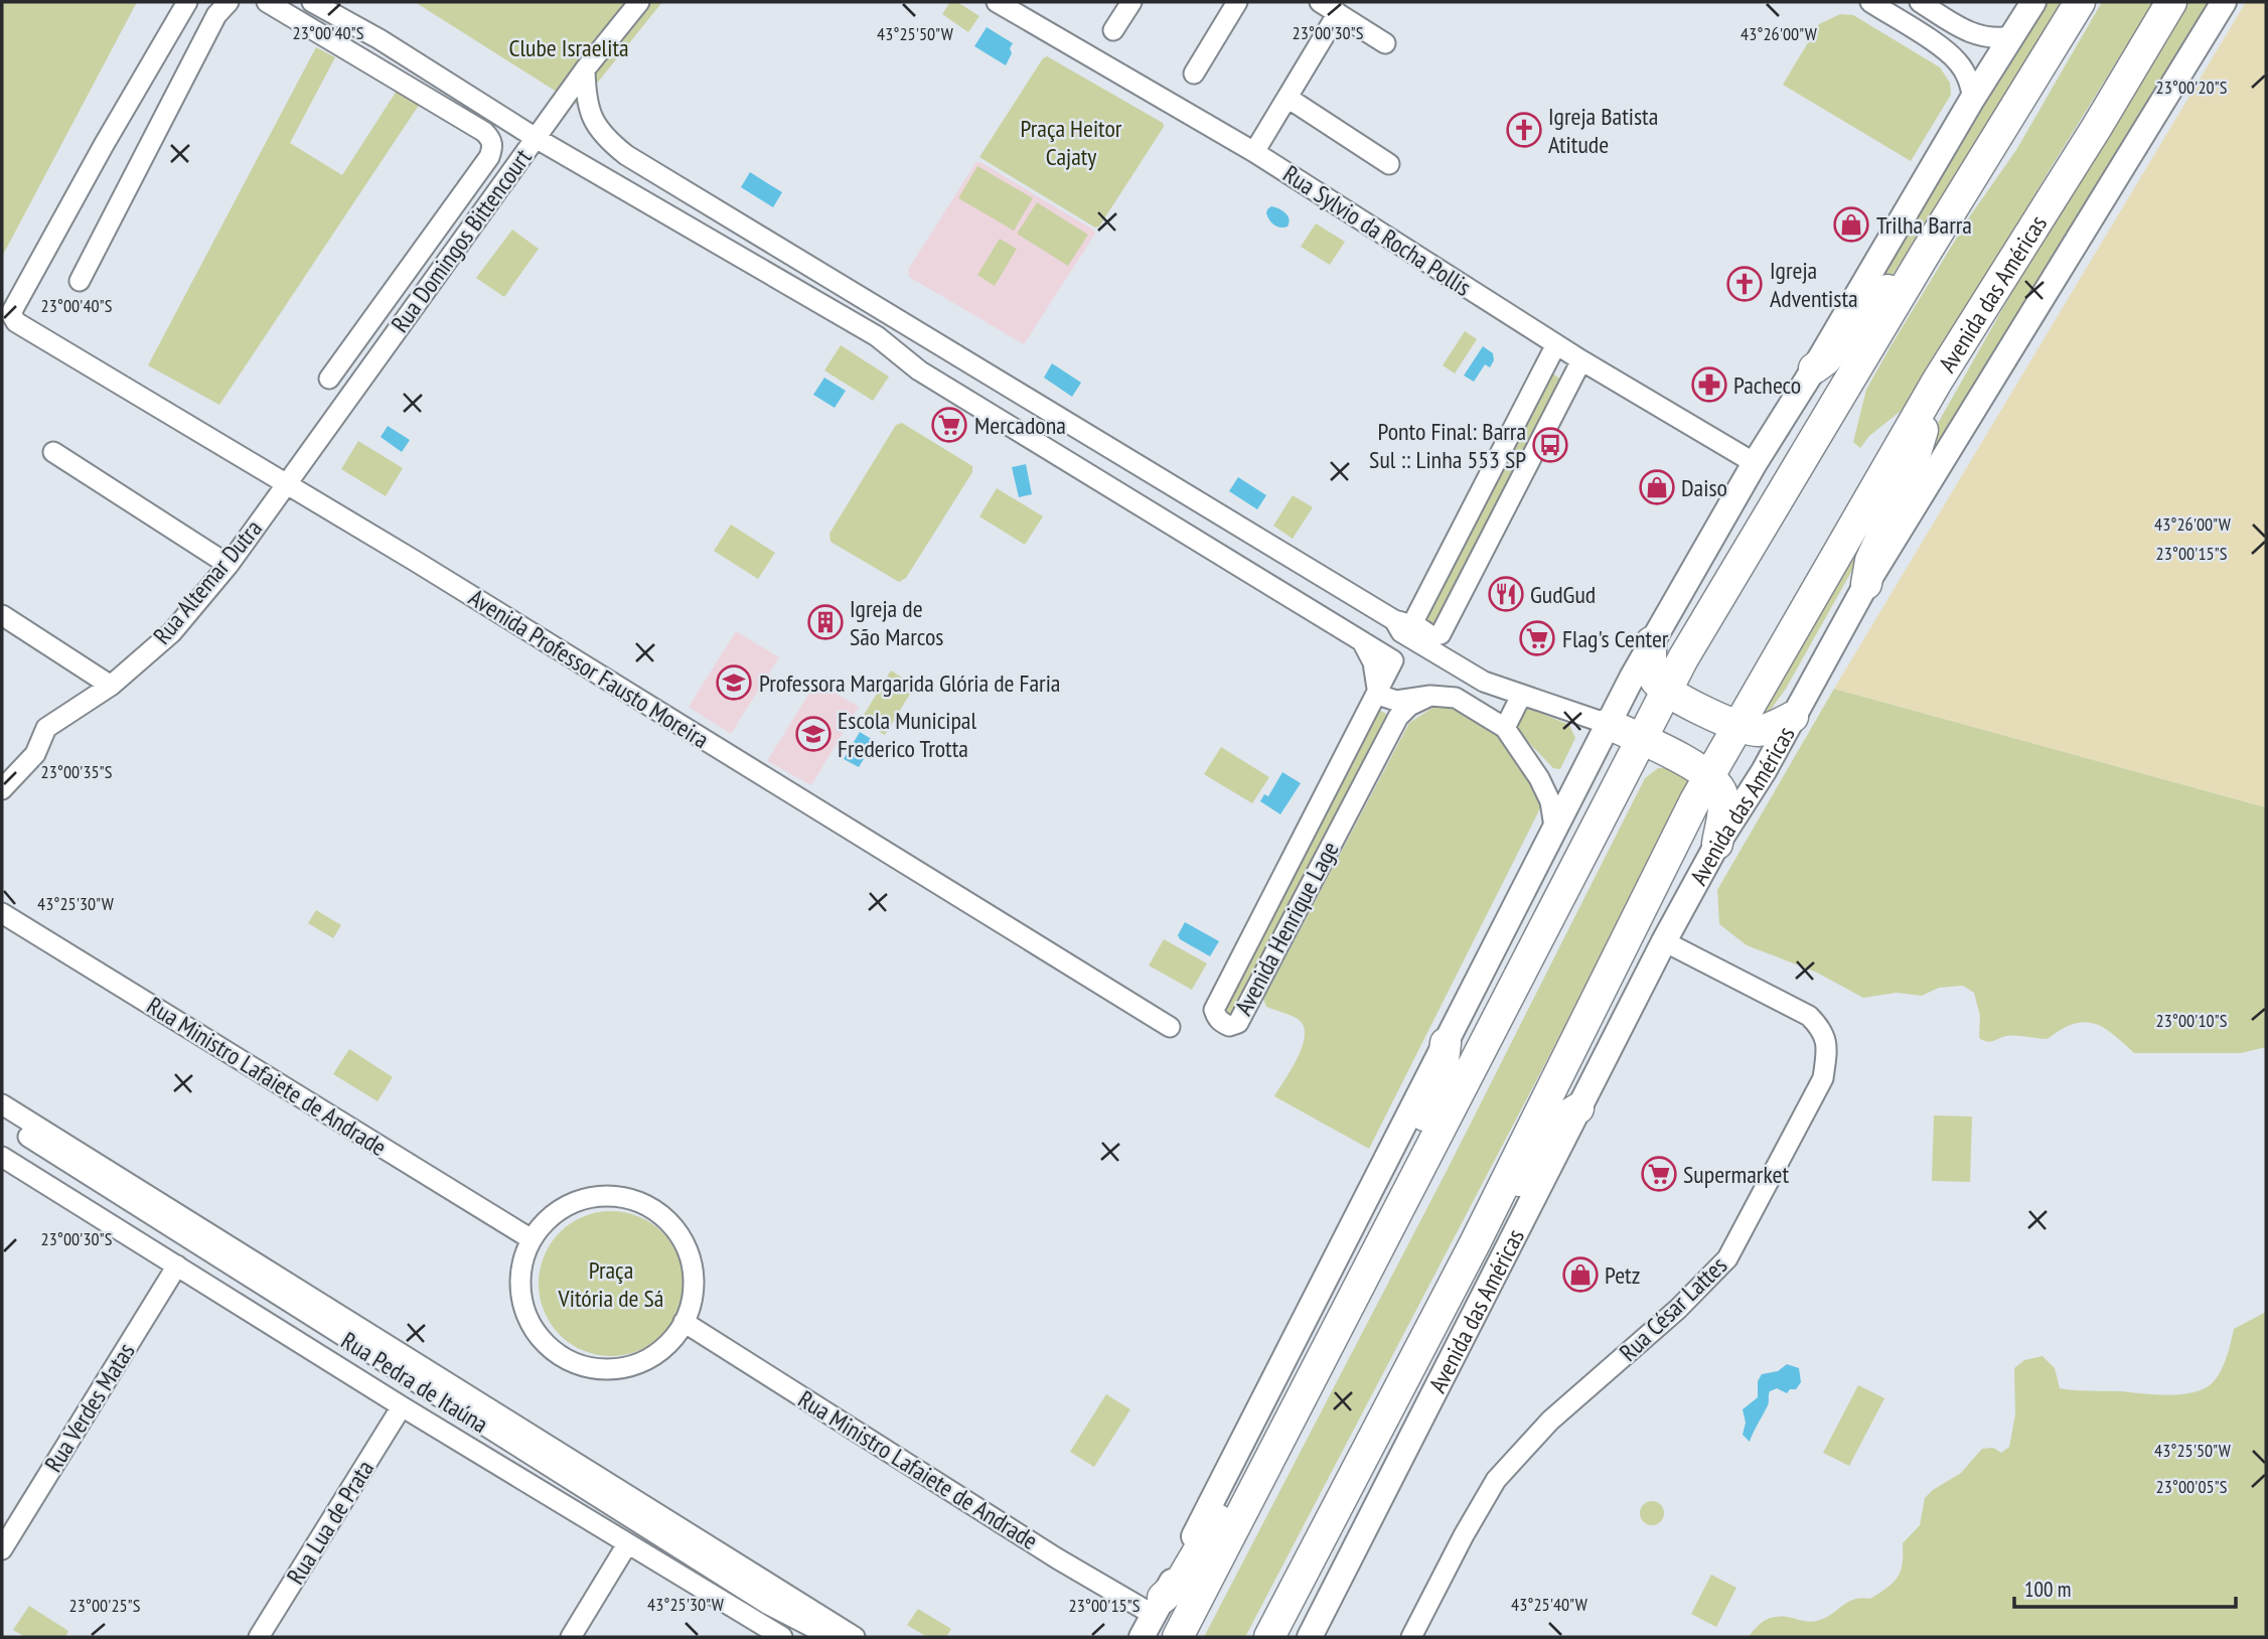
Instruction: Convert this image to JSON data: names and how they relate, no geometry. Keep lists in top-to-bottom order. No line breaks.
{"streets":{"highway":["Avenida das Américas"],"street":["Rua Sylvio da Rocha Pollis","Rua Domingos Bittencourt","Rua Altemar Dutra","Avenida Professor Fausto Moreira","Avenida Henrique Lage","Rua Ministro Lafaiete de Andrade","Rua César Lattes","Rua Pedra de Itaúna","Rua Verdes Matas","Rua Lua de Prata"]},"crossings":[["Rua Domingos Bittencourt","Rua Altemar Dutra"],["Rua Domingos Bittencourt","Avenida Professor Fausto Moreira"],["Avenida das Américas","Rua César Lattes"],["Rua Altemar Dutra","Avenida Professor Fausto Moreira"],["Rua Pedra de Itaúna","Rua Verdes Matas"],["Rua Pedra de Itaúna","Rua Lua de Prata"]],"parks":["Clube Israelita","Praça Heitor Cajaty","Praça Vitória de Sá"],"places":{"church":["Igreja Batista Atitude","Igreja Adventista"],"shop":["Trilha Barra","Daiso","Petz"],"pharmacy":["Pacheco"],"supermarket":["Mercadona","Flag's Center","Supermarket"],"bus stop":["Ponto Final: Barra Sul :: Linha 553 SP"],"restaurant":["GudGud"],"building":["Igreja de São Marcos"],"school or university":["Professora Margarida Glória de Faria","Escola Municipal Frederico Trotta"]},"scale_bar":"100 m","coordinates":["23°00'40\"S","23°00'30\"S","43°25'50\"W","43°26'00\"W","23°00'20\"S","23°00'15\"S","23°00'35\"S","43°25'30\"W","23°00'10\"S","23°00'05\"S","43°25'40\"W","23°00'25\"S"]}
